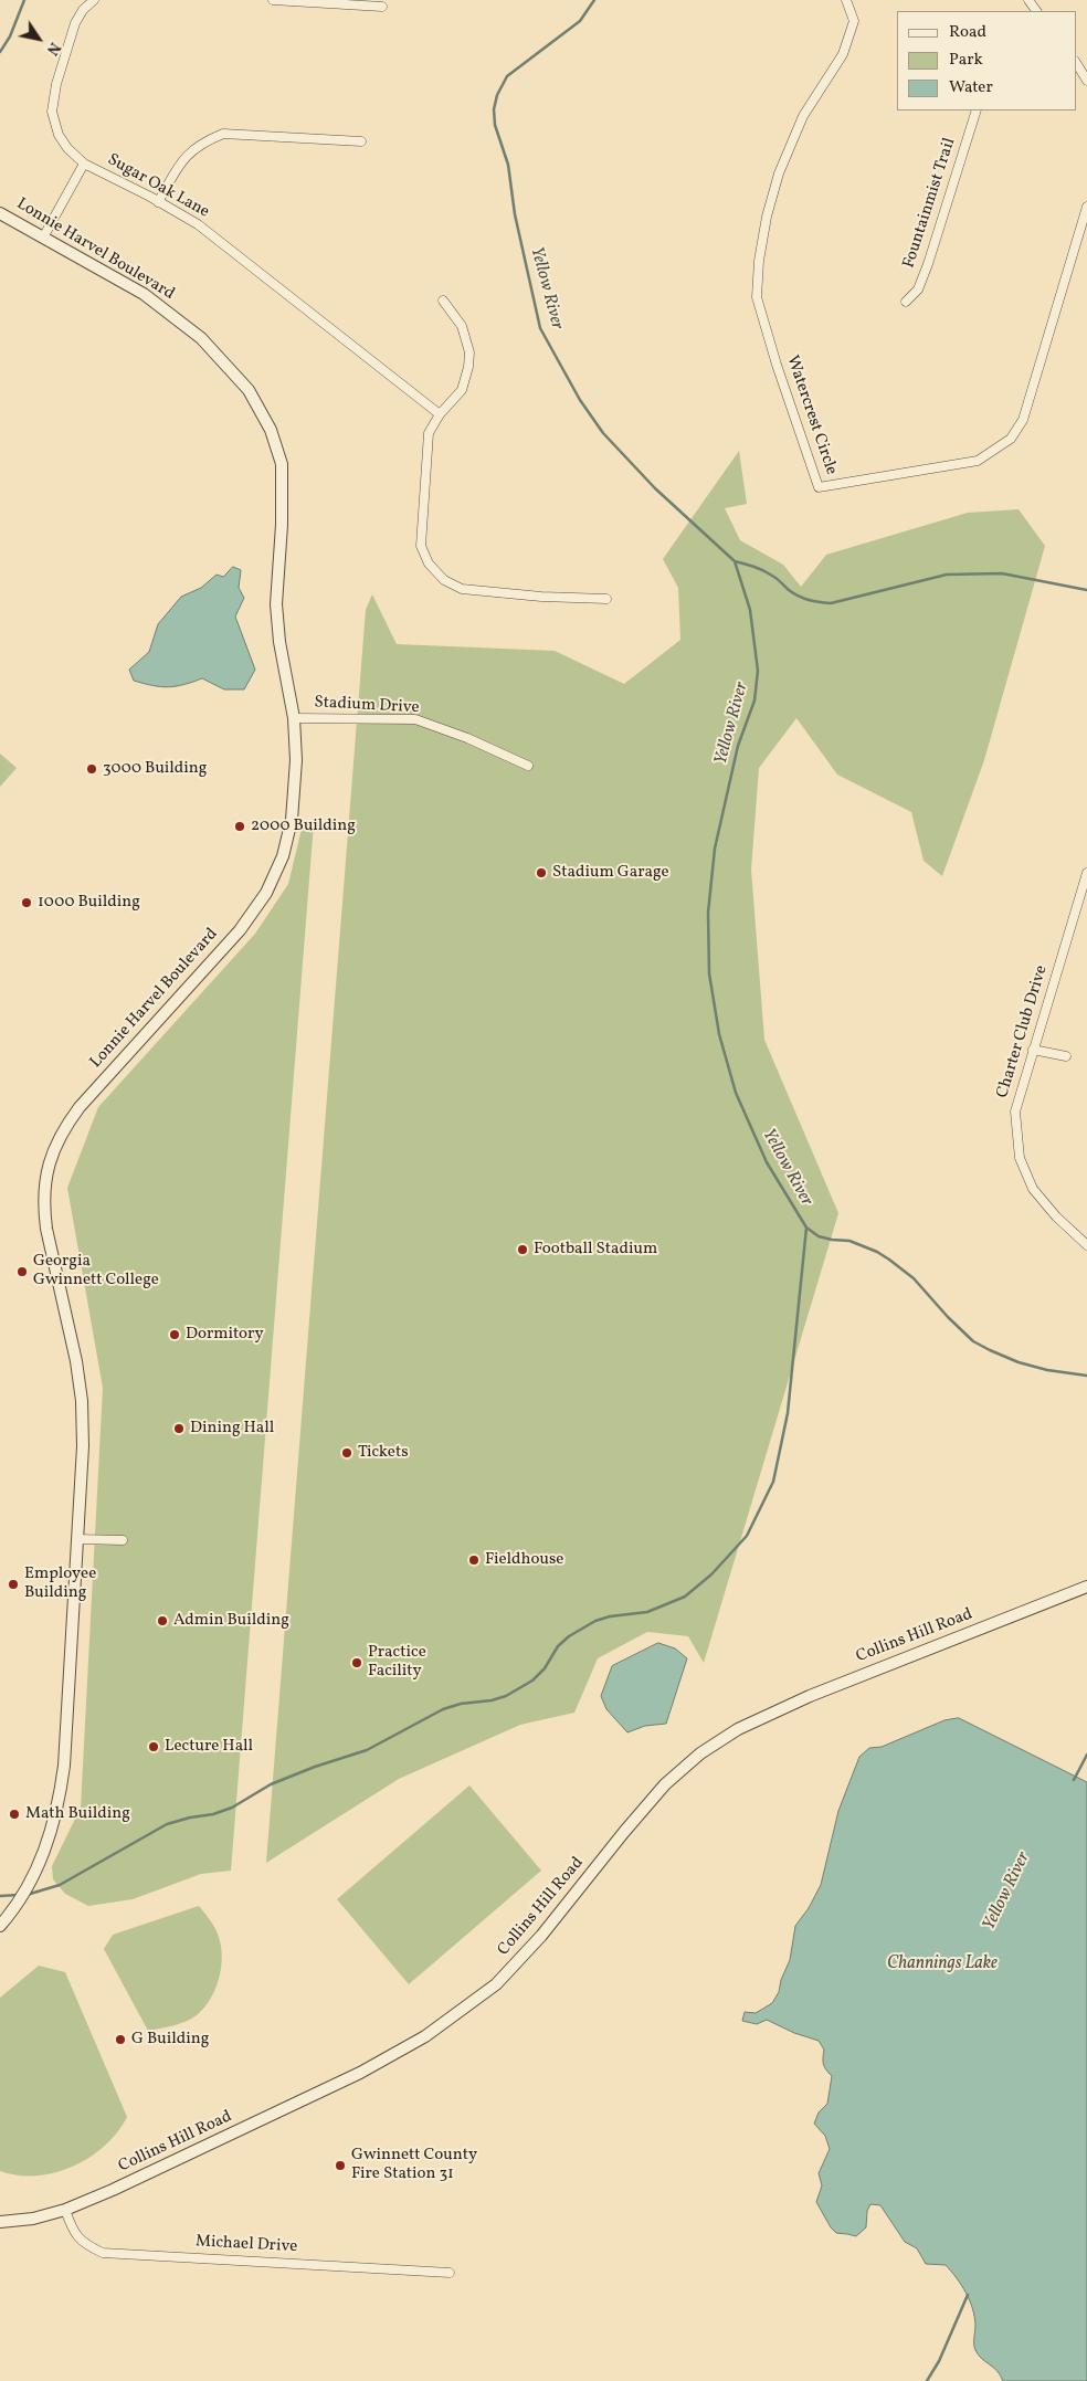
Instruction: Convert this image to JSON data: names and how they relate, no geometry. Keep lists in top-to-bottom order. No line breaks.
{"streets":{"street":["Sugar Oak Lane","Fountainmist Trail","Lonnie Harvel Boulevard","Watercrest Circle","Stadium Drive","Charter Club Drive","Collins Hill Road","Michael Drive"]},"crossings":[["Lonnie Harvel Boulevard","Stadium Drive"],["Collins Hill Road","Michael Drive"]],"water":["Yellow River","Channings Lake"],"places":["3000 Building","2000 Building","Stadium Garage","1000 Building","Football Stadium","Georgia Gwinnett College","Dormitory","Dining Hall","Tickets","Fieldhouse","Employee Building","Admin Building","Practice Facility","Lecture Hall","Math Building","G Building","Gwinnett County Fire Station 31"],"legend":["Road","Park","Water"],"north":"bottom right"}
